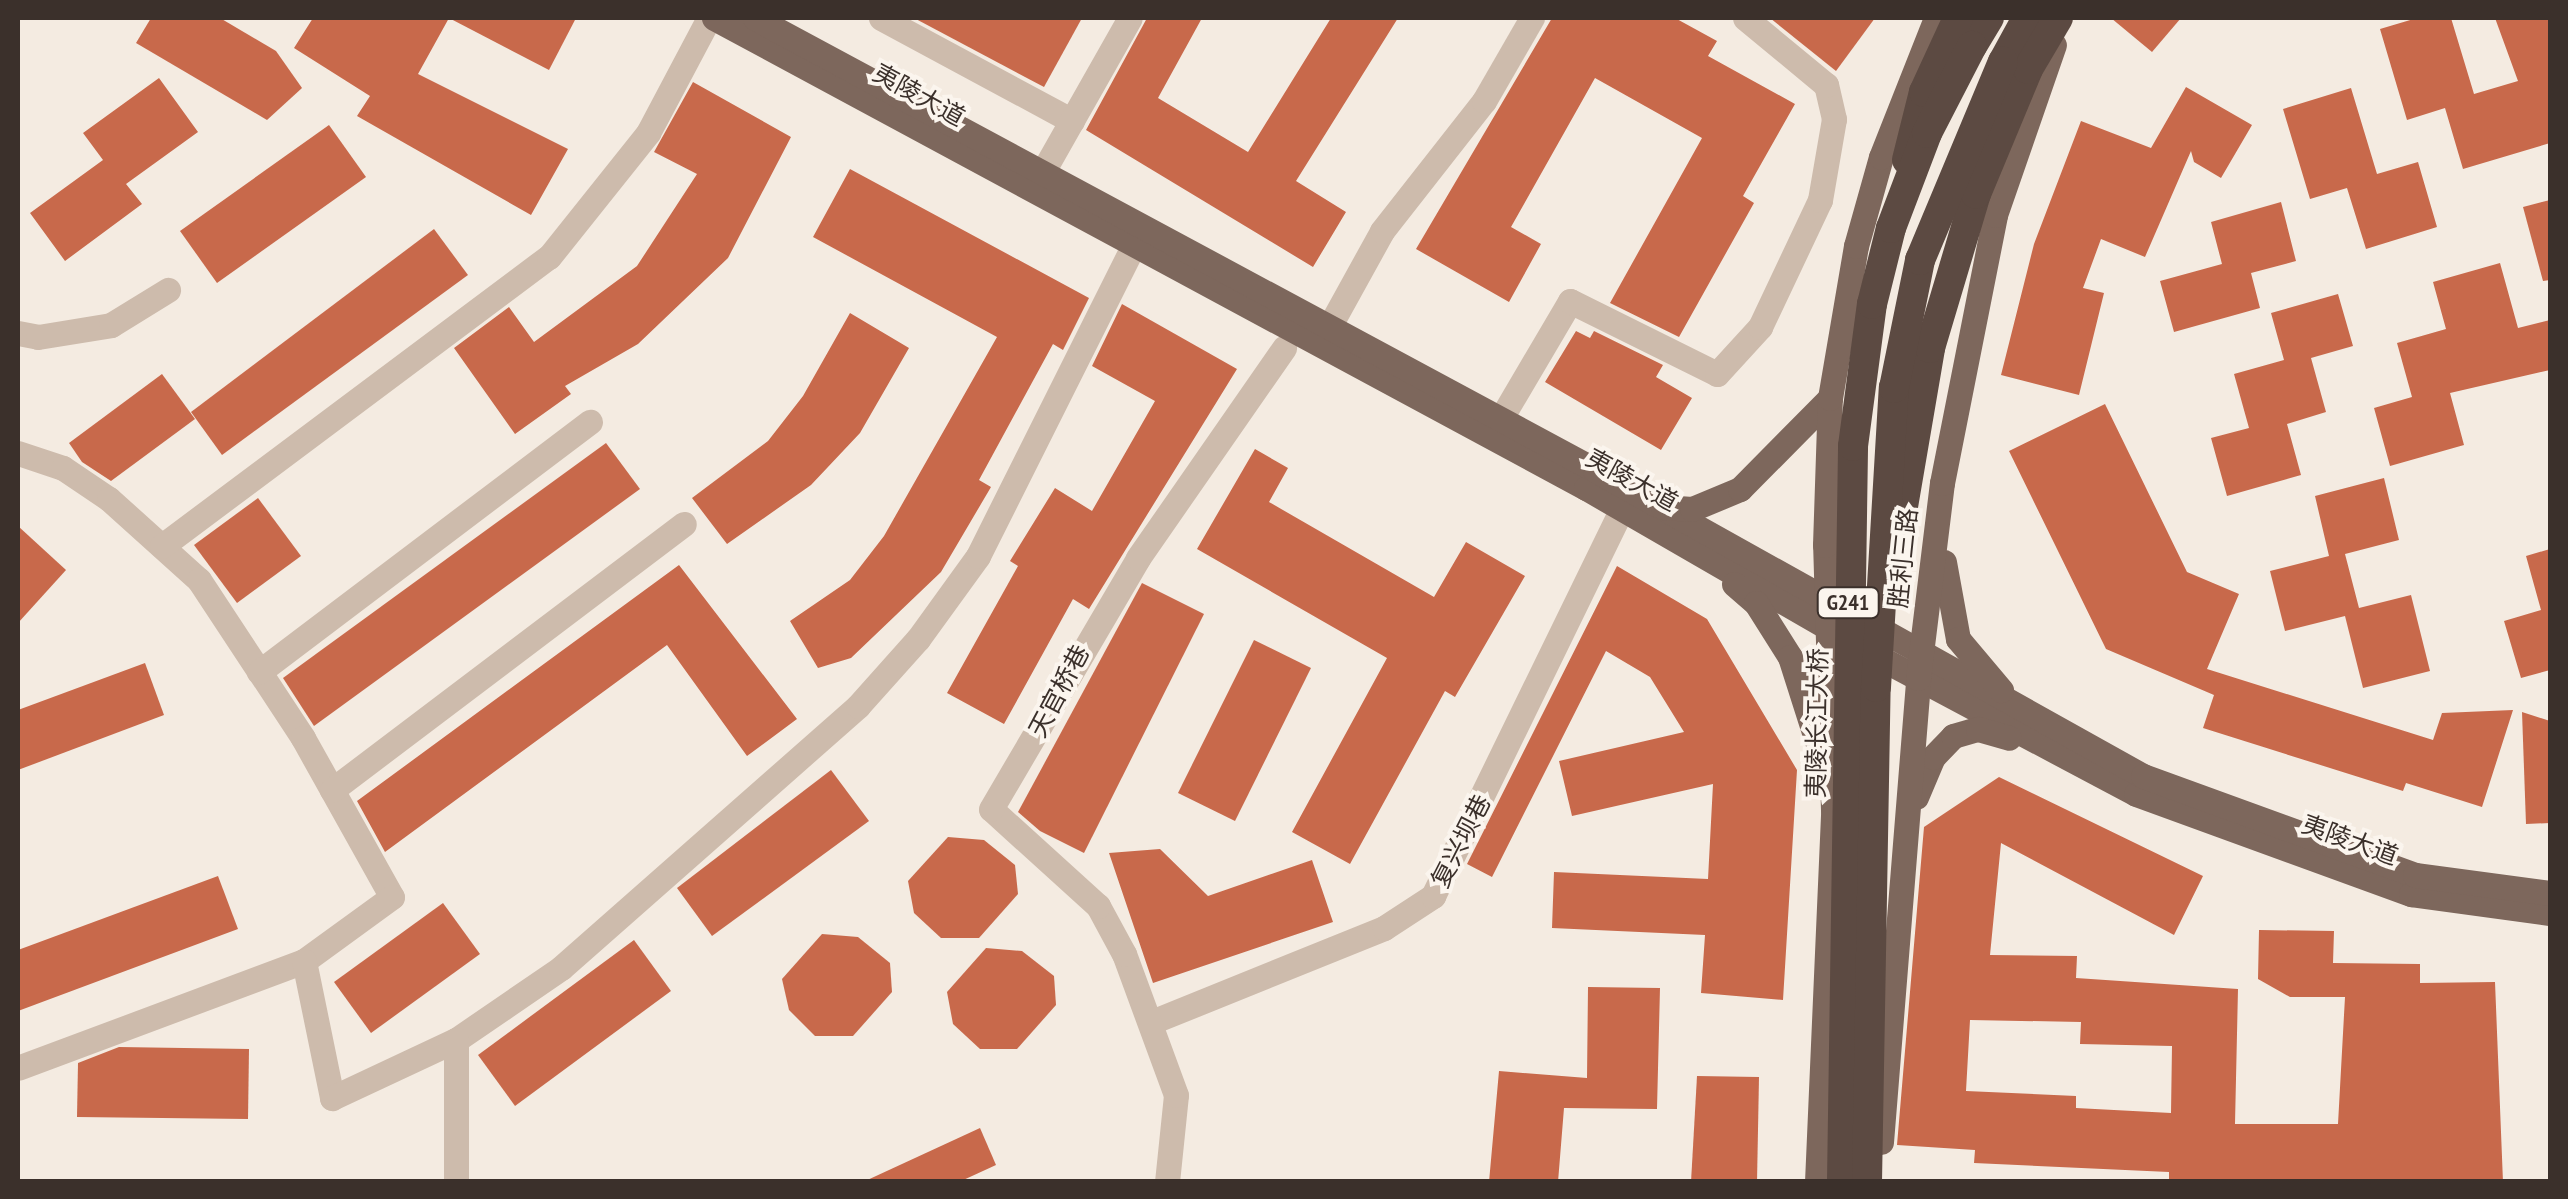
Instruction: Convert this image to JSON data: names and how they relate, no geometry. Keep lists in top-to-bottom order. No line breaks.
{"streets":{"highway":["G241","夷陵长江大桥"],"main road":["夷陵大道","胜利三路"],"street":["天官桥巷","复兴坝巷"]},"crossings":[["夷陵大道","胜利三路"],["夷陵大道","复兴坝巷"],["天官桥巷","复兴坝巷"]]}
